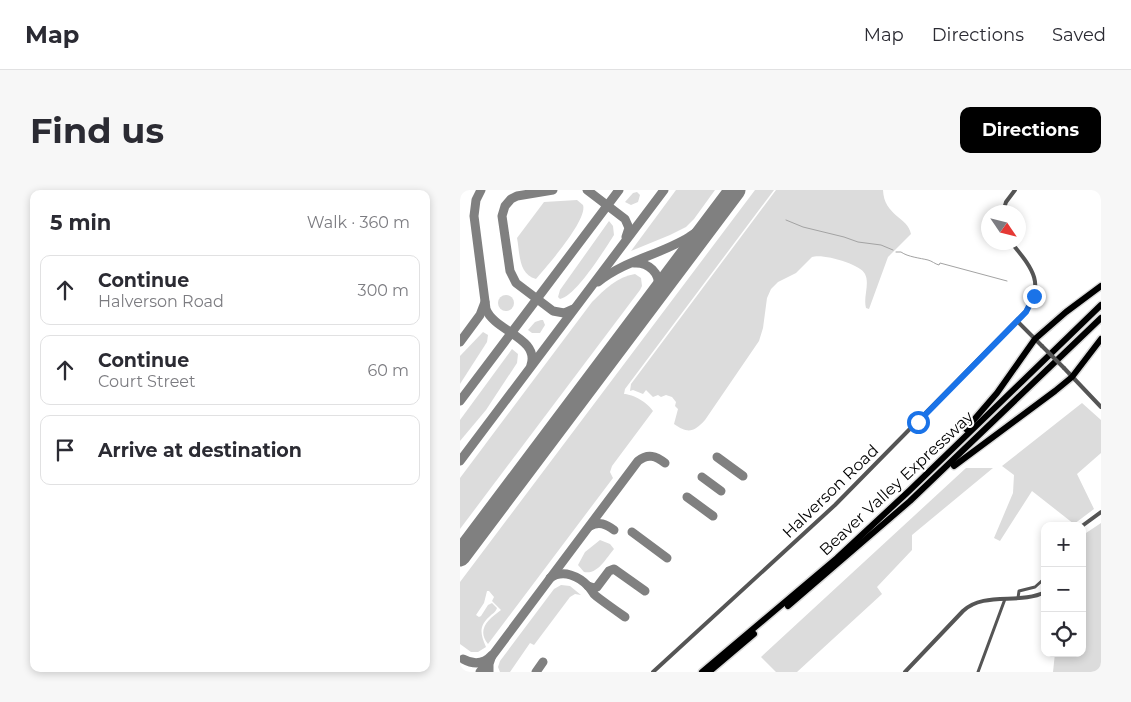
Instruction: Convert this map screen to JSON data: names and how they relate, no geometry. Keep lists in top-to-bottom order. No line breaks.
{"streets":{"highway":["Beaver Valley Expressway"],"street":["Halverson Road"]},"north":"bottom right","page":{"header":"Map","nav":["Map","Directions","Saved"],"buttons":"Directions","title":"Find us","heading":["5 min","Walk · 360 m"],"list":[["Continue","Halverson Road","300 m"],["Continue","Court Street","60 m"],"Arrive at destination"],"map_buttons":["+","−"]}}
